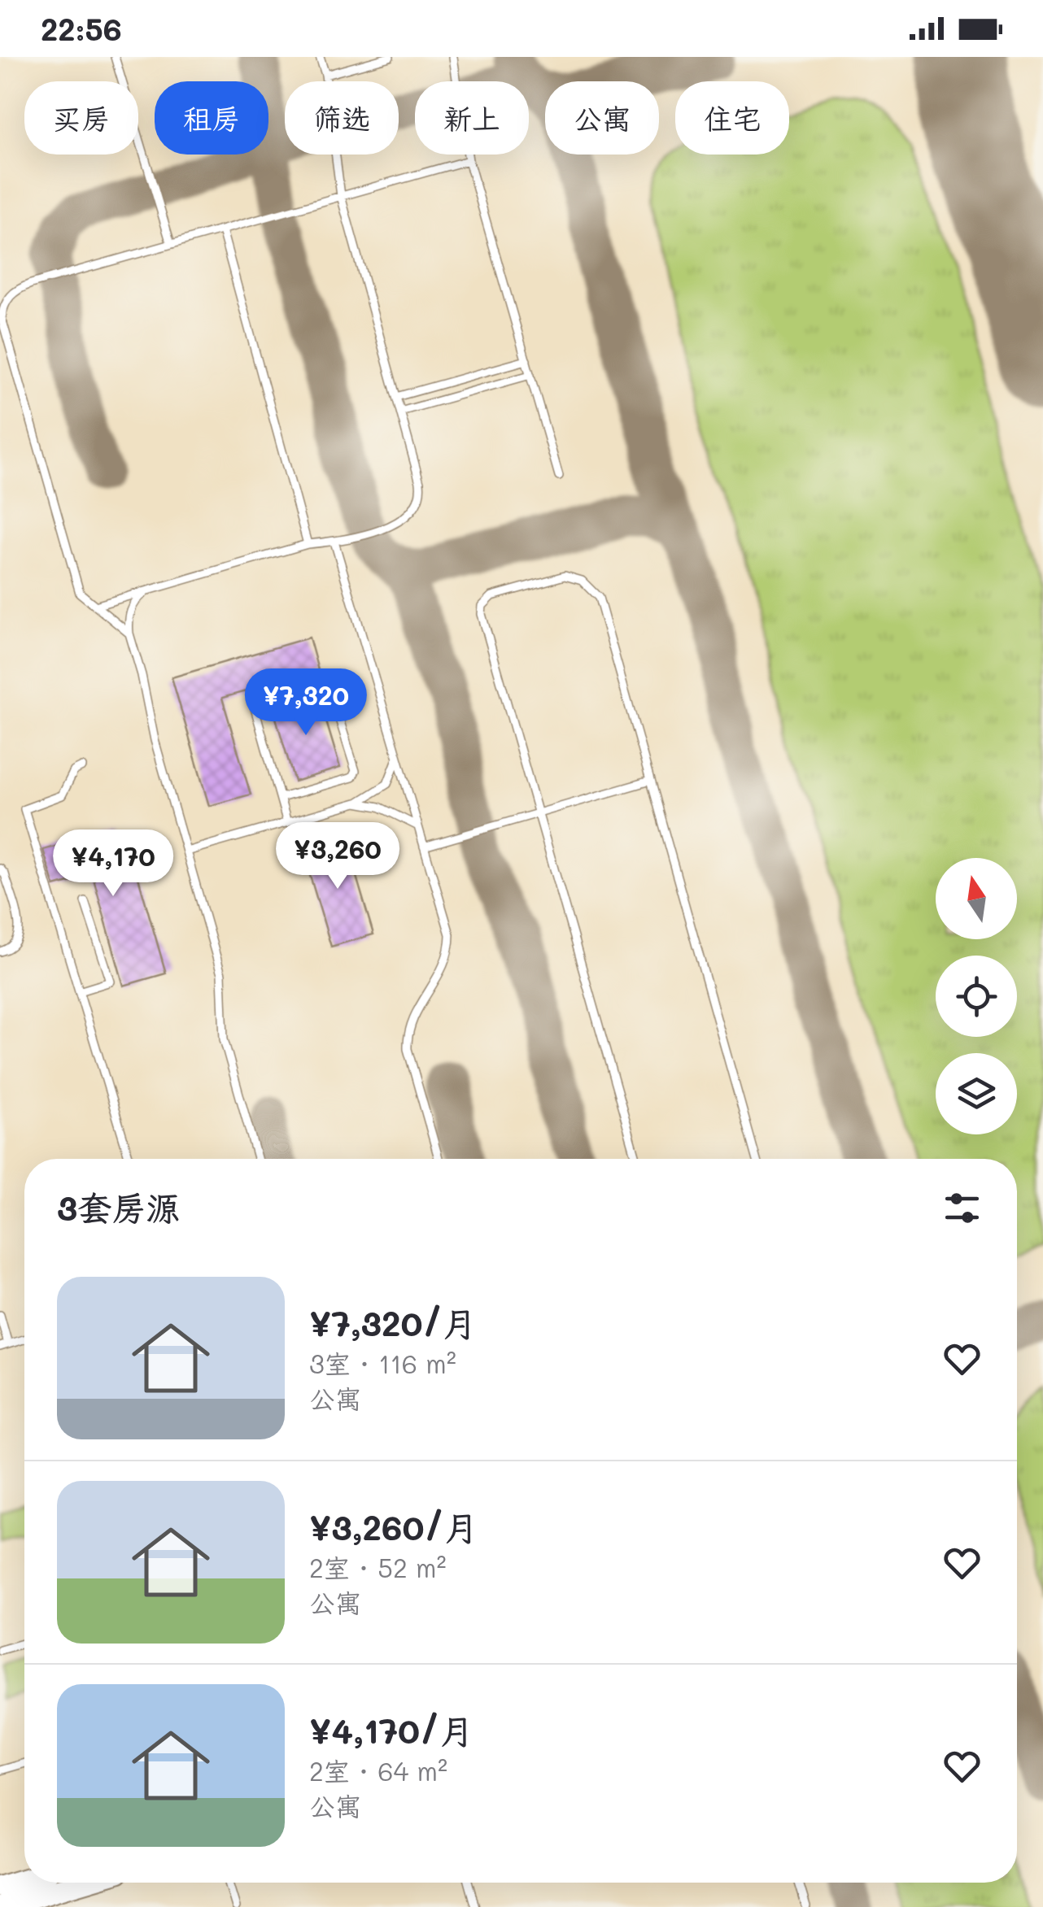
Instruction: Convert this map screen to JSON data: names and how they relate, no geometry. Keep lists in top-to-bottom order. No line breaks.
{"north":"top","page":{"status":"22:56","chip":["买房","租房","筛选","新上","公寓","住宅"],"price":["¥7,320","¥3,260","¥4,170"],"heading":"3套房源","list":[{"name":"¥7,320/月","note":"3室 · 116 m² · 公寓"},{"name":"¥3,260/月","note":"2室 · 52 m² · 公寓"},{"name":"¥4,170/月","note":"2室 · 64 m² · 公寓"}]}}
